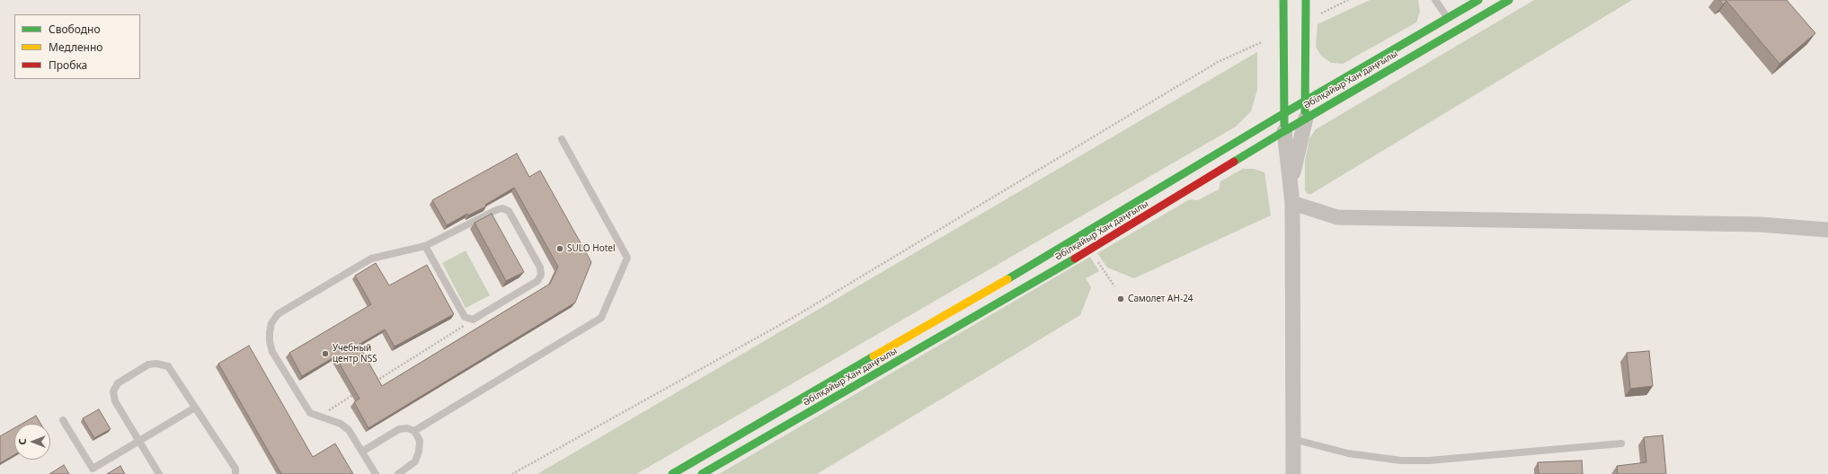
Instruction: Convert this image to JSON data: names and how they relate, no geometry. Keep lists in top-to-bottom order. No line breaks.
{"streets":{"street":["Әбілқайыр Хан даңғылы"]},"places":["SULO Hotel","Самолет АН-24","Учебный центр NSS"],"legend":["Свободно","Медленно","Пробка"],"north":"left"}
